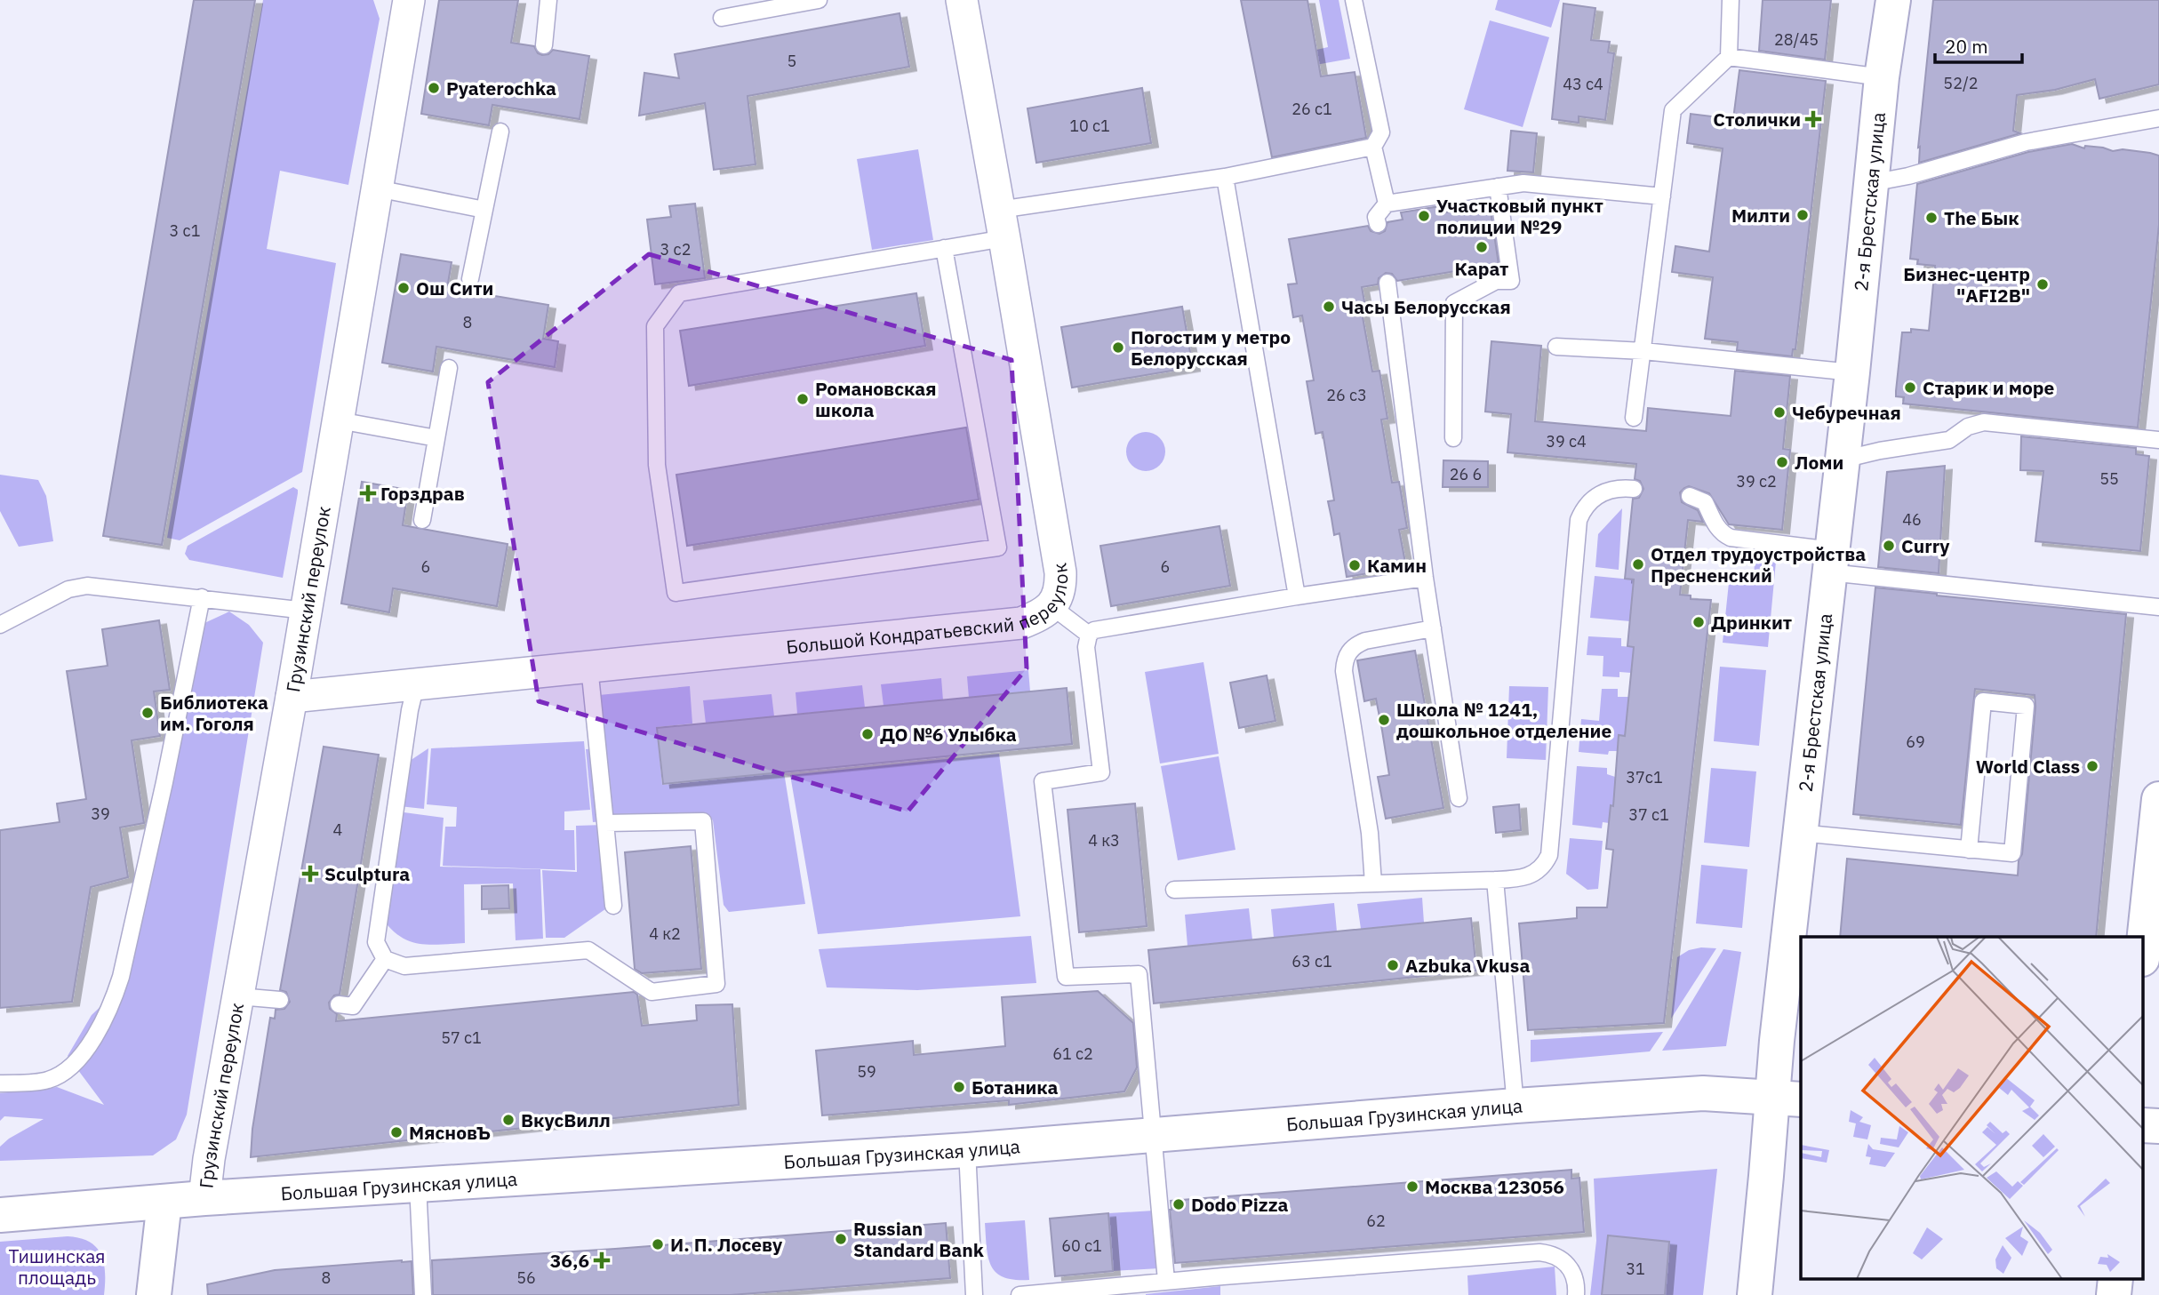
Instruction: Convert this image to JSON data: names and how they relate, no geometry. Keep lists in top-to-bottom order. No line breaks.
{"streets":{"main road":["2-я Брестская улица","Большая Грузинская улица"],"street":["Грузинский переулок","Большой Кондратьевский переулок"]},"crossings":[["2-я Брестская улица","Большая Грузинская улица"],["Грузинский переулок","Большой Кондратьевский переулок"],["Грузинский переулок","Большая Грузинская улица"]],"parks":["Тишинская площадь"],"places":{"other":["Pyaterochka","Милти","Участковый пункт полиции №29","The Бык","Карат","Бизнес-центр \"AFI2B\"","Ош Сити","Часы Белорусская","Погостим у метро Белорусская","Старик и море","Романовская школа","Чебуречная","Ломи","Curry","Отдел трудоустройства Пресненский","Камин","Дринкит","Библиотека им. Гоголя","Школа № 1241, дошкольное отделение","ДО №6 Улыбка","World Class","Azbuka Vkusa","Ботаника","ВкусВилл","МясновЪ","Москва 123056","Dodo Pizza","Russian Standard Bank","И. П. Лосеву"],"health":["Столички","Горздрав","Sculptura","36,6"]},"house_numbers":["28/45","5","52/2","43 с4","26 с1","10 с1","3 с1","3 с2","8","26 с3","39 с4","26 6","55","39 с2","46","6","6","69","37с1","39","37 с1","4","4 к3","4 к2","63 с1","57 с1","61 с2","59","62","60 с1","31","8","56"],"scale_bar":"20 m"}
